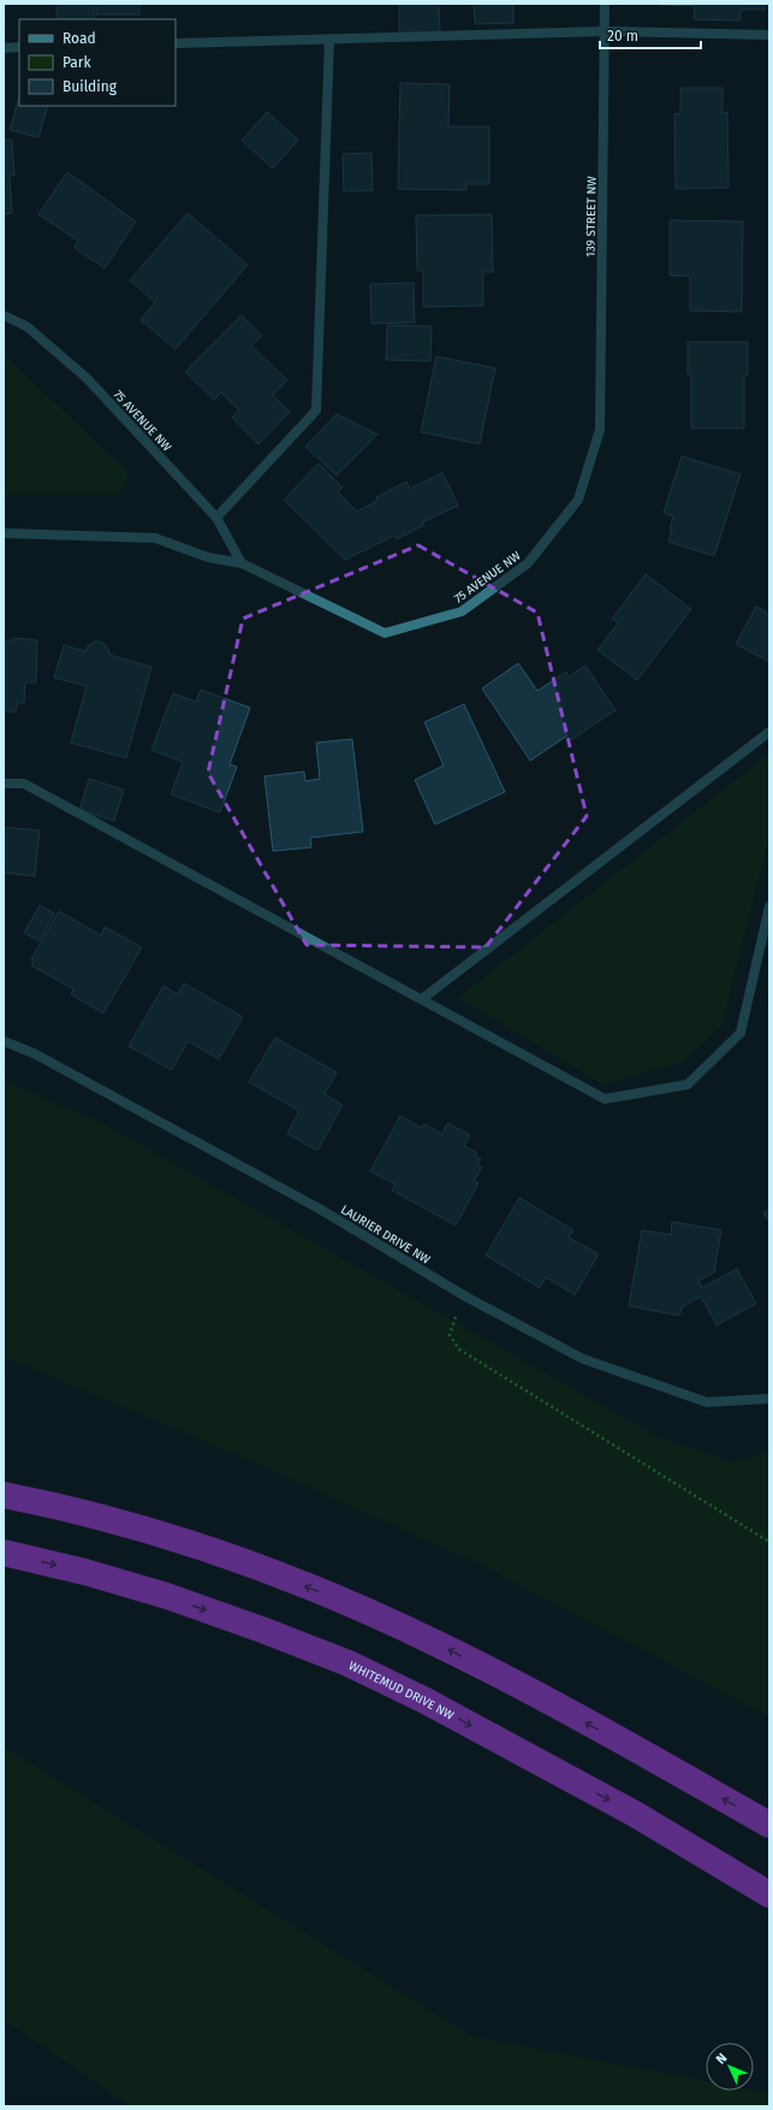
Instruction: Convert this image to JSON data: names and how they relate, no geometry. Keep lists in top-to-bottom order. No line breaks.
{"streets":{"highway":["WHITEMUD DRIVE NW"],"street":["139 STREET NW","75 AVENUE NW","LAURIER DRIVE NW"]},"crossings":[["139 STREET NW","75 AVENUE NW"]],"legend":["Road","Park","Building"],"scale_bar":"20 m","north":"top left"}
